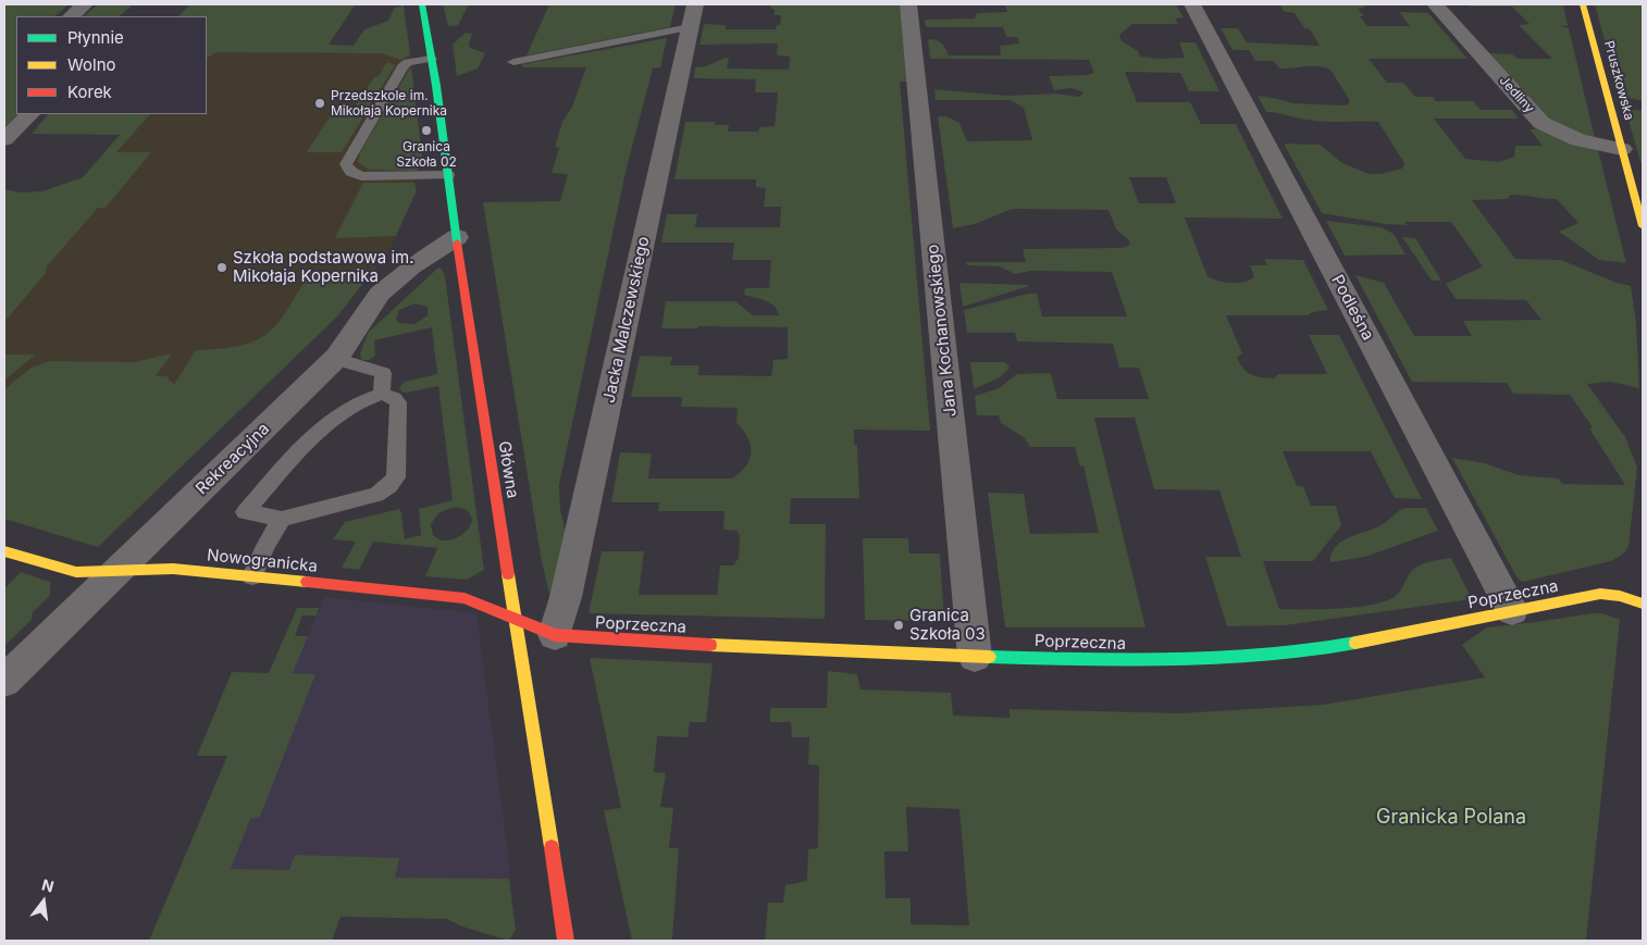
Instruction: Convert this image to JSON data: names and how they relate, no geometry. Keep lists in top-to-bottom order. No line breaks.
{"streets":{"street":["Pruszkowska","Jedliny","Podleśna","Jacka Malczewskiego","Jana Kochanowskiego","Rekreacyjna","Główna","Nowogranicka","Poprzeczna"]},"crossings":[["Pruszkowska","Jedliny"],["Podleśna","Poprzeczna"],["Jacka Malczewskiego","Poprzeczna"],["Jana Kochanowskiego","Poprzeczna"],["Rekreacyjna","Główna"],["Rekreacyjna","Nowogranicka"],["Główna","Nowogranicka"],["Główna","Poprzeczna"],["Nowogranicka","Poprzeczna"]],"parks":["Granicka Polana"],"places":["Przedszkole im. Mikołaja Kopernika","Granica Szkoła 02","Szkoła podstawowa im. Mikołaja Kopernika","Granica Szkoła 03"],"legend":["Płynnie","Wolno","Korek"],"north":"top"}
